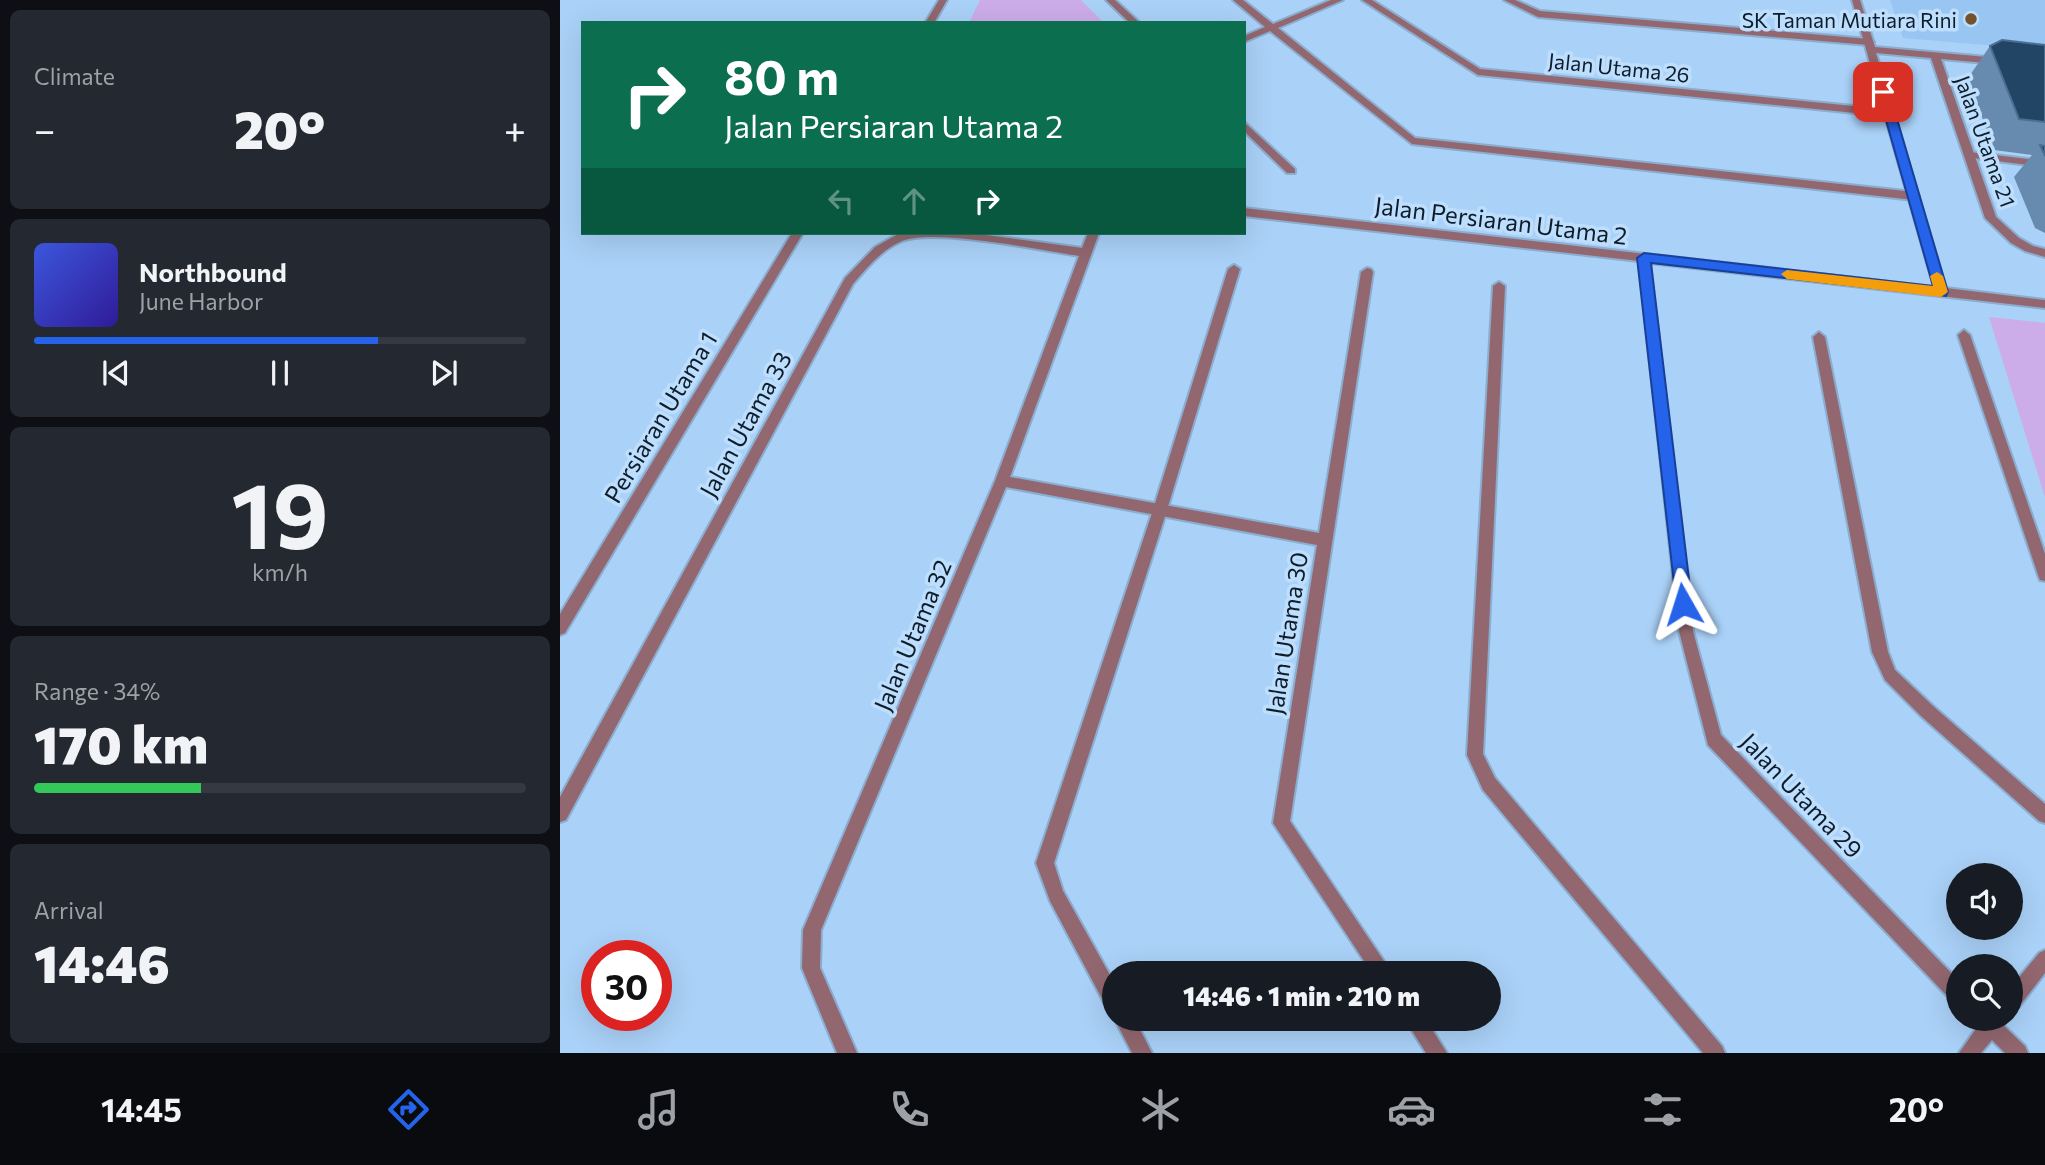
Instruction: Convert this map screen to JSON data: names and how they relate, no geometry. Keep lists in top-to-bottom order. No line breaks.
{"streets":{"street":["Jalan Utama 26","Jalan Utama 21","Jalan Persiaran Utama 2","Persiaran Utama 1","Jalan Utama 33","Jalan Utama 30","Jalan Utama 32","Jalan Utama 29"]},"crossings":[["Jalan Persiaran Utama 2","Jalan Utama 29"],["Jalan Utama 33","Jalan Utama 32"]],"places":["SK Taman Mutiara Rini"],"page":{"tile":["Climate",["19","km/h"],["Range · 34%","170 km"],["Arrival","14:46"]],"turn":["80 m","Jalan Persiaran Utama 2"],"heat":["−","20°","+"],"song":["Northbound","June Harbor"],"limit":"30","trip":"14:46 · 1 min · 210 m","tabs":["14:45","20°"]}}
